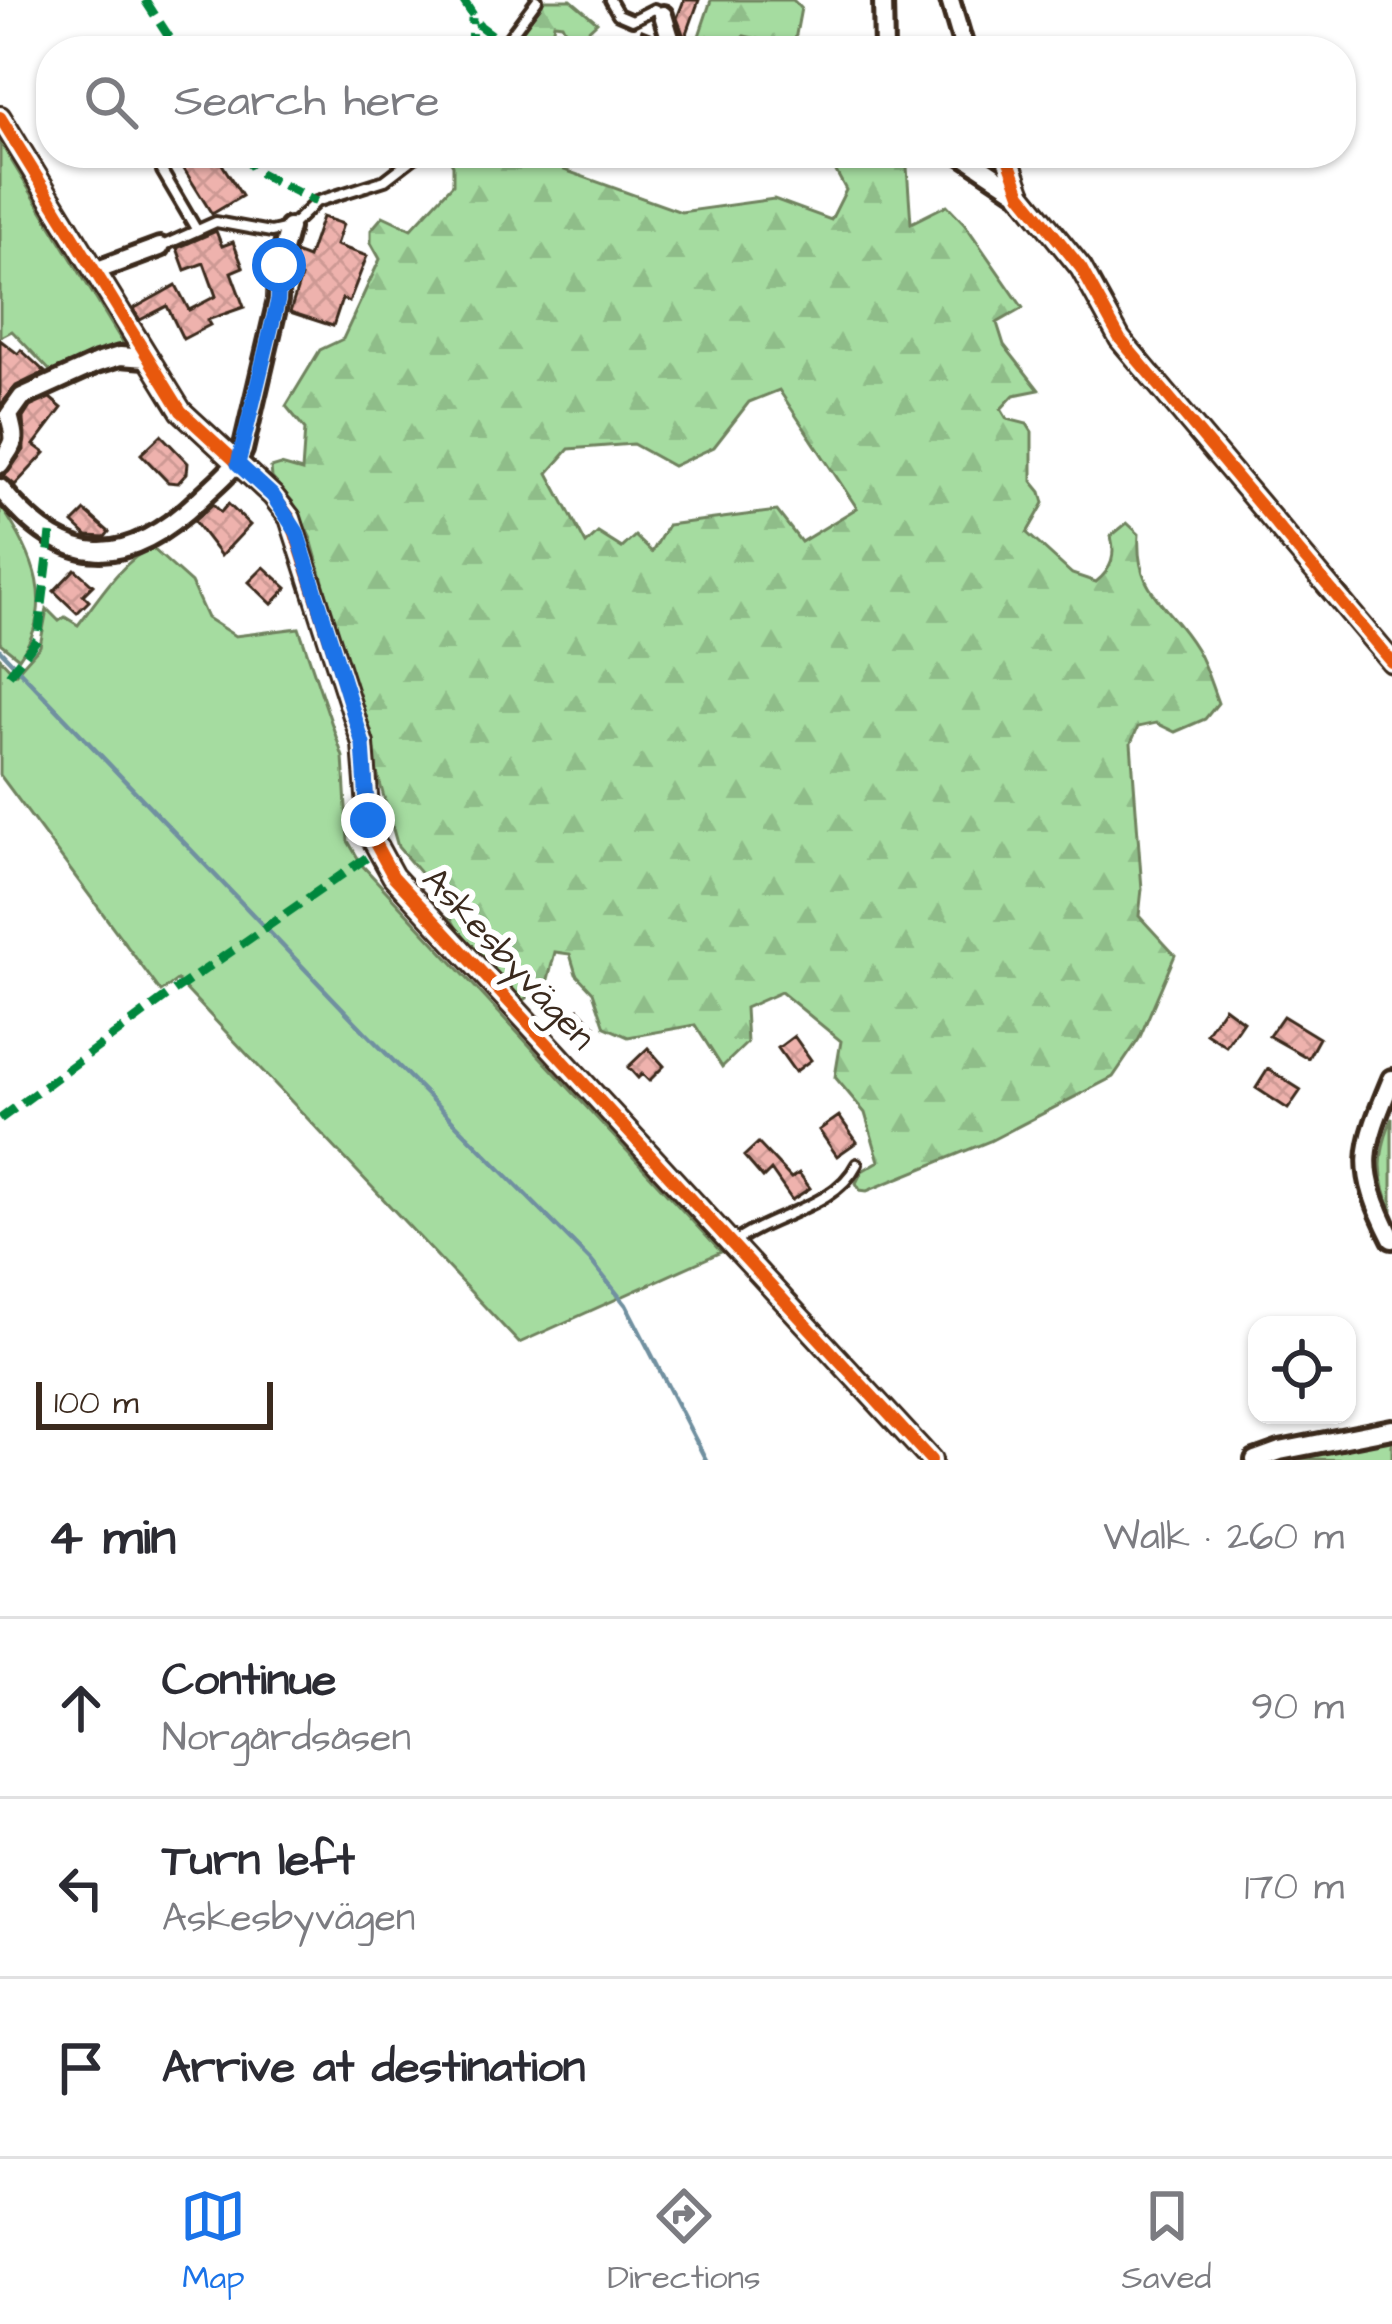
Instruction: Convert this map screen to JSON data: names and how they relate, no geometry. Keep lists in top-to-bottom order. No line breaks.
{"streets":{"street":["Askesbyvägen"]},"scale_bar":"100 m","page":{"search":"Search here","scale":"100 m","heading":["4 min","Walk · 260 m"],"list":[["Continue","Norgårdsåsen","90 m"],["Turn left","Askesbyvägen","170 m"],"Arrive at destination"],"nav":["Map","Directions","Saved"]}}
